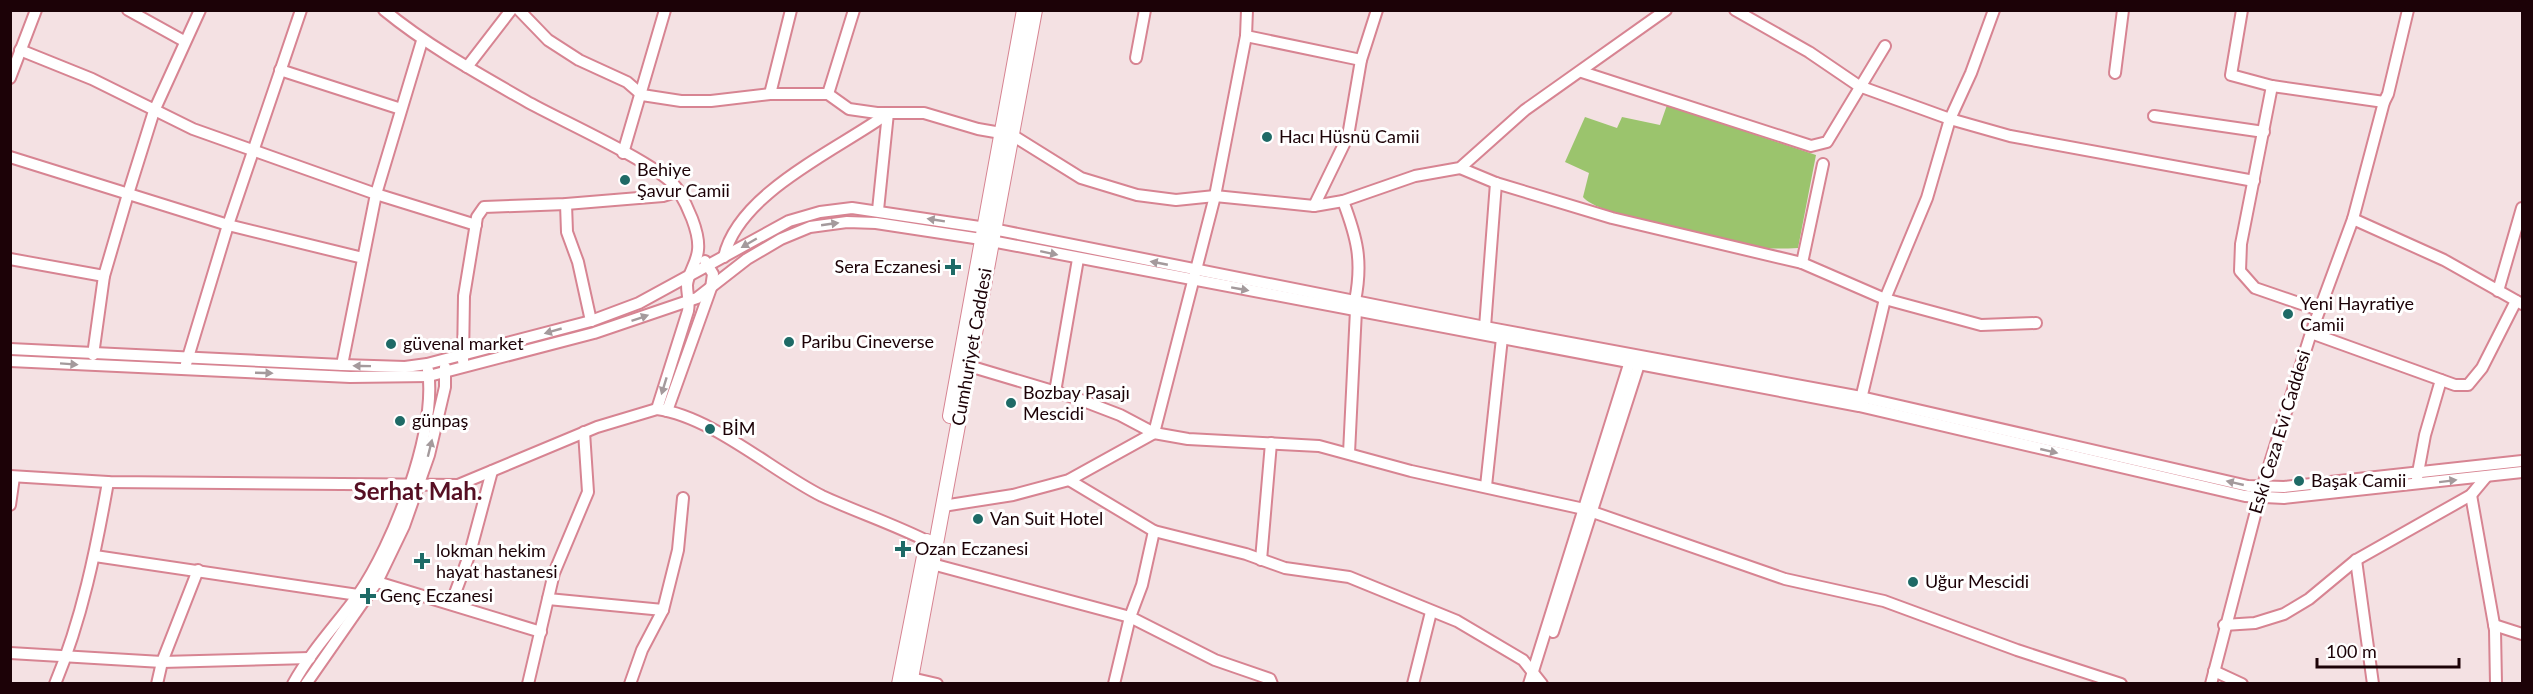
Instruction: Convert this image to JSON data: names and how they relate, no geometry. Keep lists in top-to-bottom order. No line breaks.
{"streets":{"main road":["Cumhuriyet Caddesi"],"street":["Eski Ceza Evi Caddesi"]},"districts":["Serhat Mah."],"places":{"other":["Hacı Hüsnü Camii","Behiye Şavur Camii","Yeni Hayratiye Camii","Paribu Cineverse","güvenal market","Bozbay Pasajı Mescidi","günpaş","BİM","Başak Camii","Van Suit Hotel","Uğur Mescidi"],"health":["Sera Eczanesi","Ozan Eczanesi","lokman hekim hayat hastanesi","Genç Eczanesi"]},"scale_bar":"100 m"}
